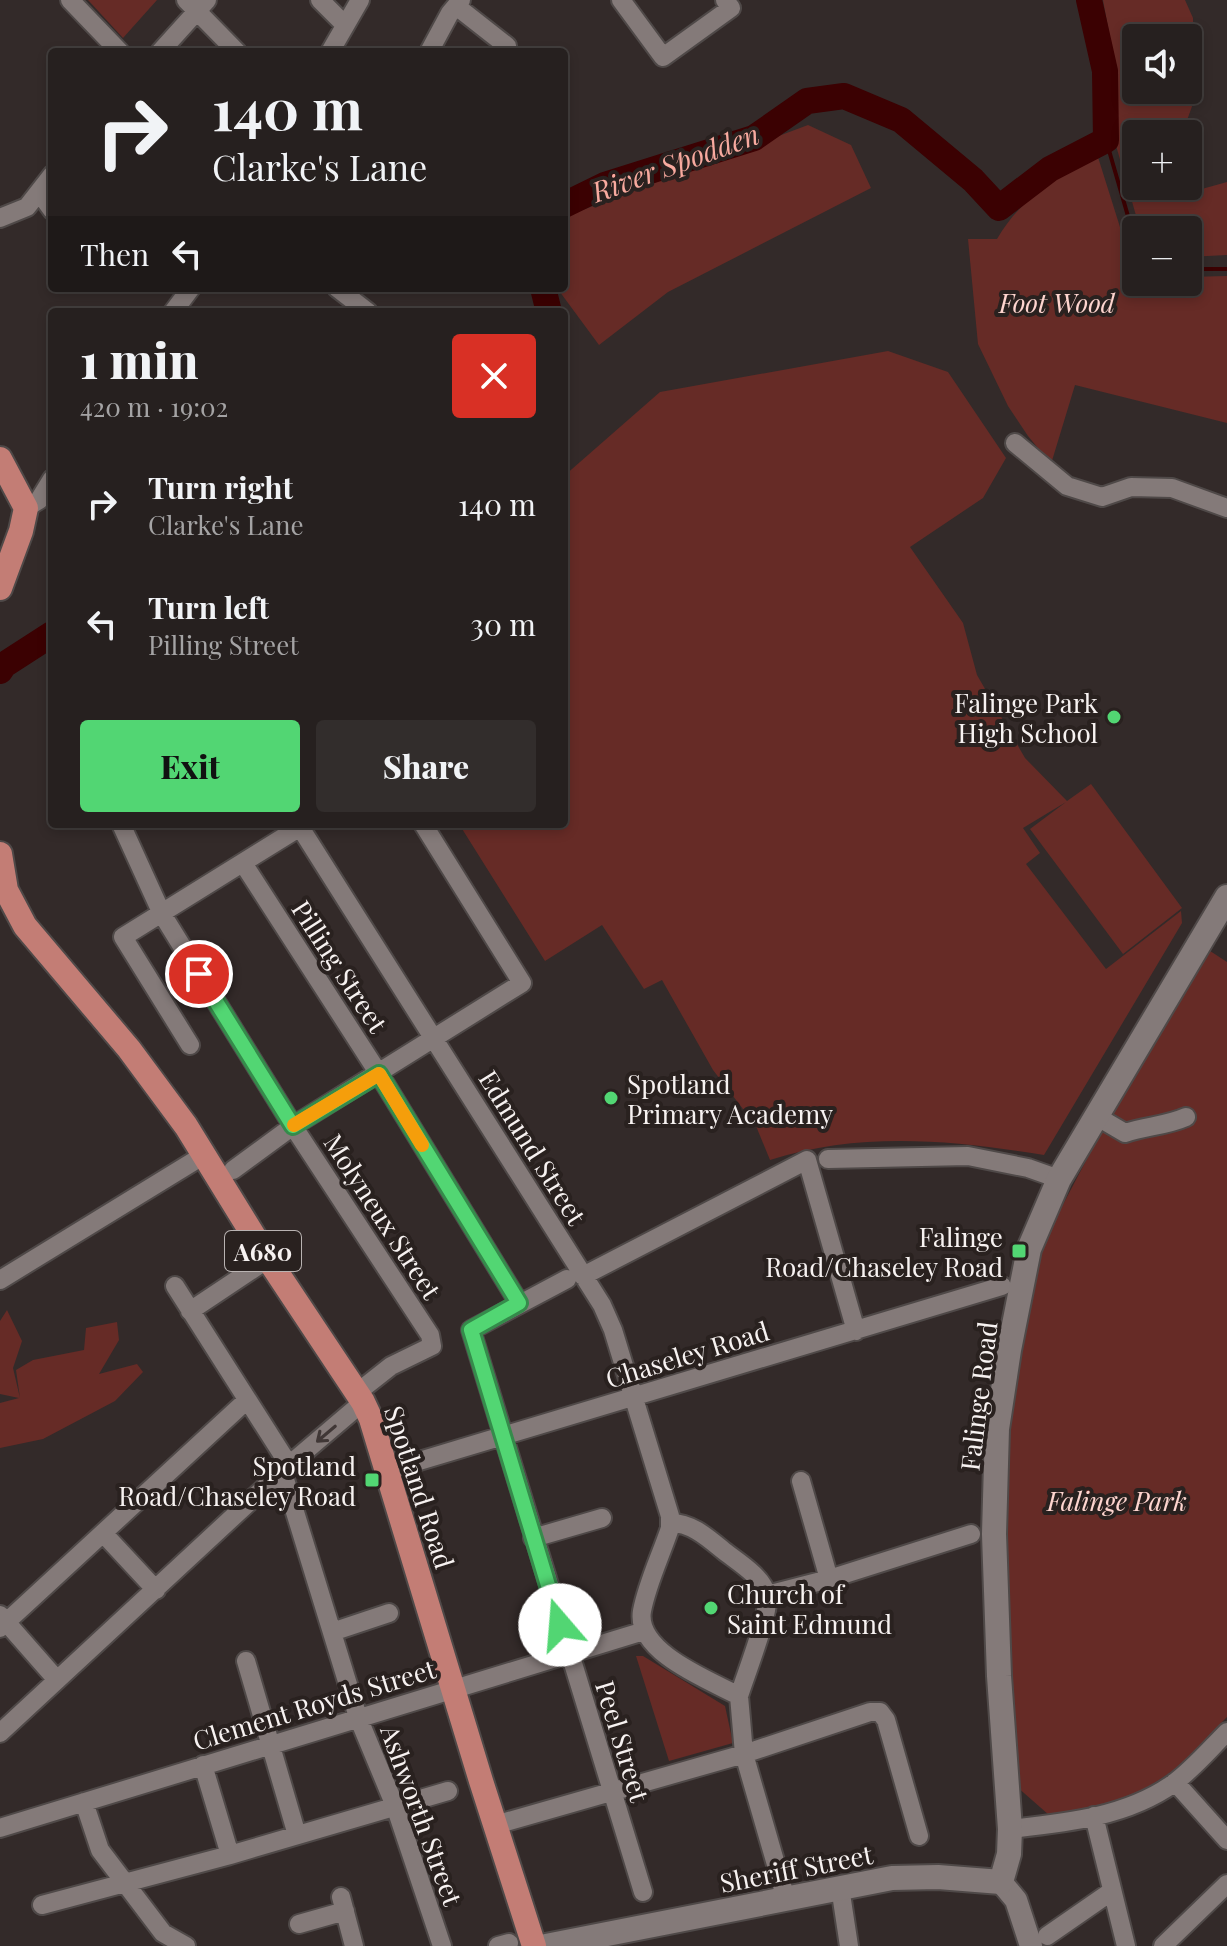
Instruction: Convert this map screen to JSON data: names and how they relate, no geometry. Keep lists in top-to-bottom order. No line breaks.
{"streets":{"main road":["A680","Falinge Road","Spotland Road","Sheriff Street"],"street":["Pilling Street","Edmund Street","Molyneux Street","Chaseley Road","Clement Royds Street","Peel Street","Ashworth Street"]},"crossings":[["Pilling Street","Peel Street"],["Edmund Street","Chaseley Road"],["Molyneux Street","Spotland Road"],["Chaseley Road","Spotland Road"],["Chaseley Road","Peel Street"],["Falinge Road","Sheriff Street"],["Spotland Road","Clement Royds Street"],["Clement Royds Street","Peel Street"],["Clement Royds Street","Ashworth Street"]],"water":["River Spodden"],"parks":["Foot Wood","Falinge Park"],"places":{"other":["Falinge Park High School","Spotland Primary Academy","Church of Saint Edmund"],"transit":["Falinge Road/Chaseley Road","Spotland Road/Chaseley Road"]},"page":{"map_buttons":["+","−"],"turn":["140 m","Clarke's Lane"],"then":"Then","heading":["1 min","420 m · 19:02"],"list":[{"name":"Turn right","note":"Clarke's Lane","value":"140 m"},{"name":"Turn left","note":"Pilling Street","value":"30 m"}],"buttons":["Exit","Share"]}}
